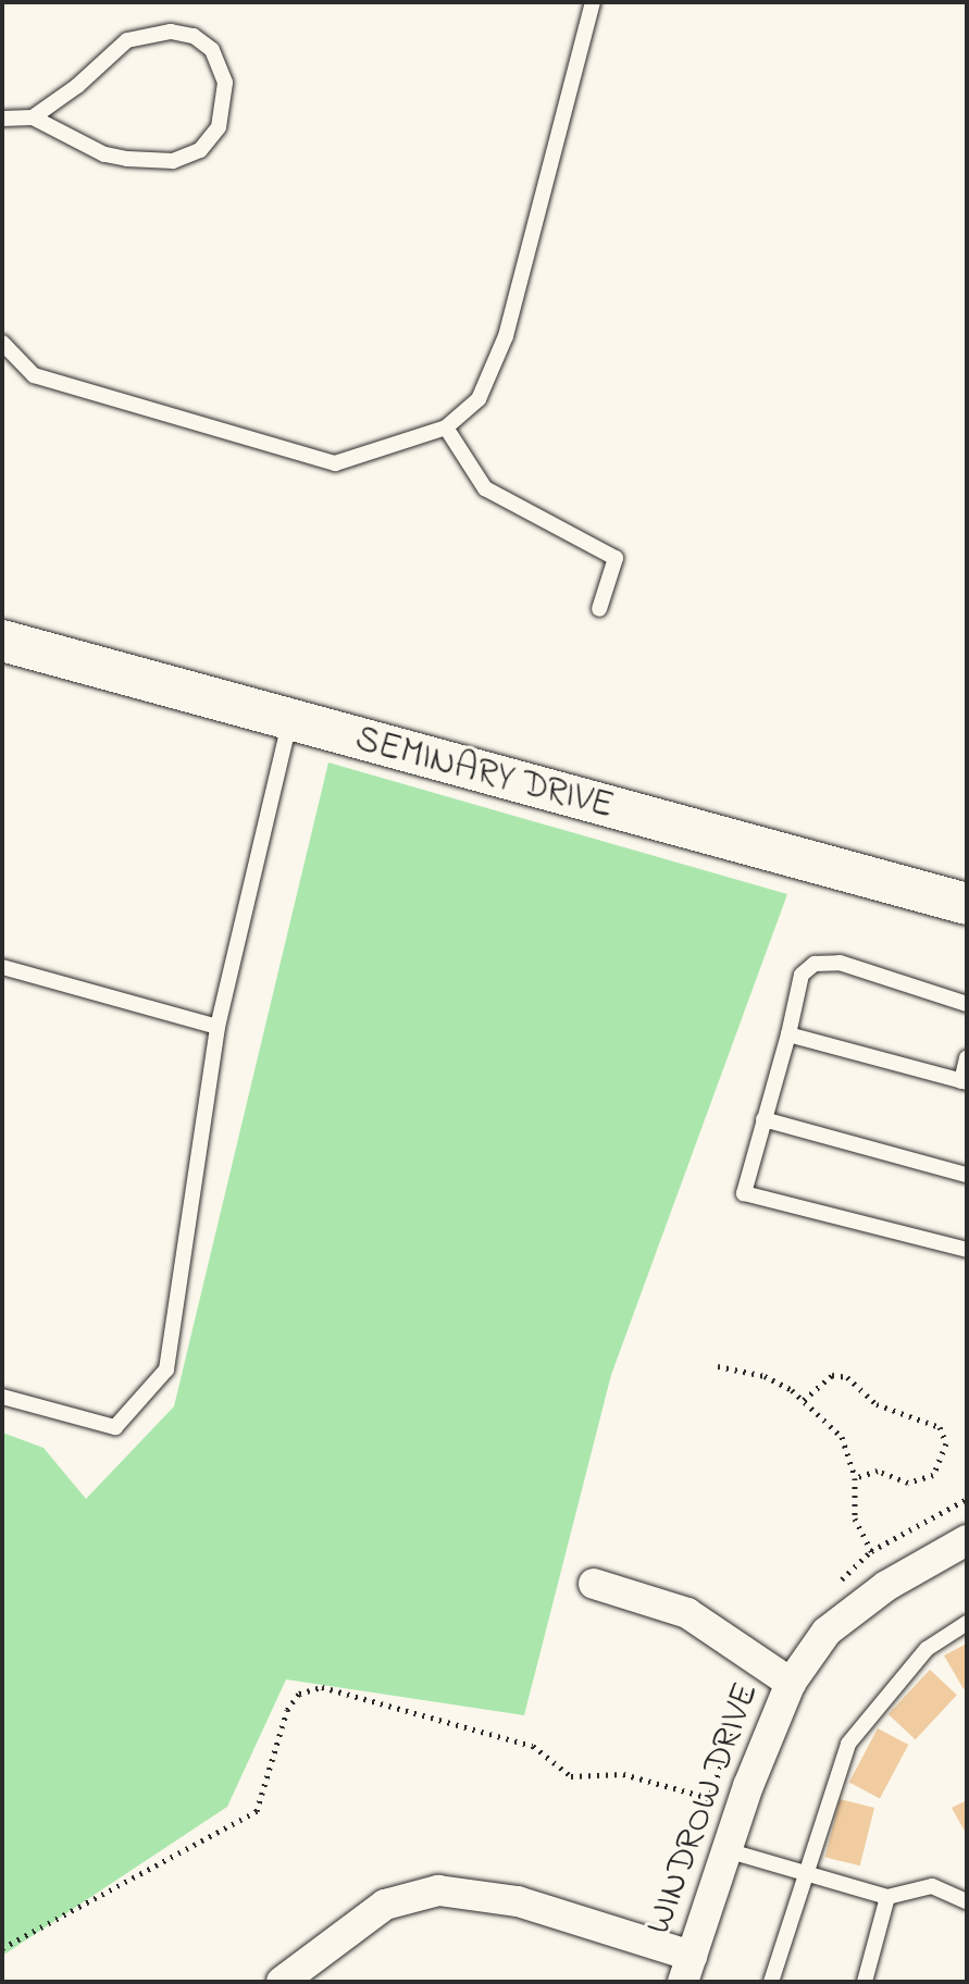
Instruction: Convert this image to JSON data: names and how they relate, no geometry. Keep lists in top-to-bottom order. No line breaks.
{"streets":{"street":["SEMINARY DRIVE","WINDROW DRIVE"]}}
